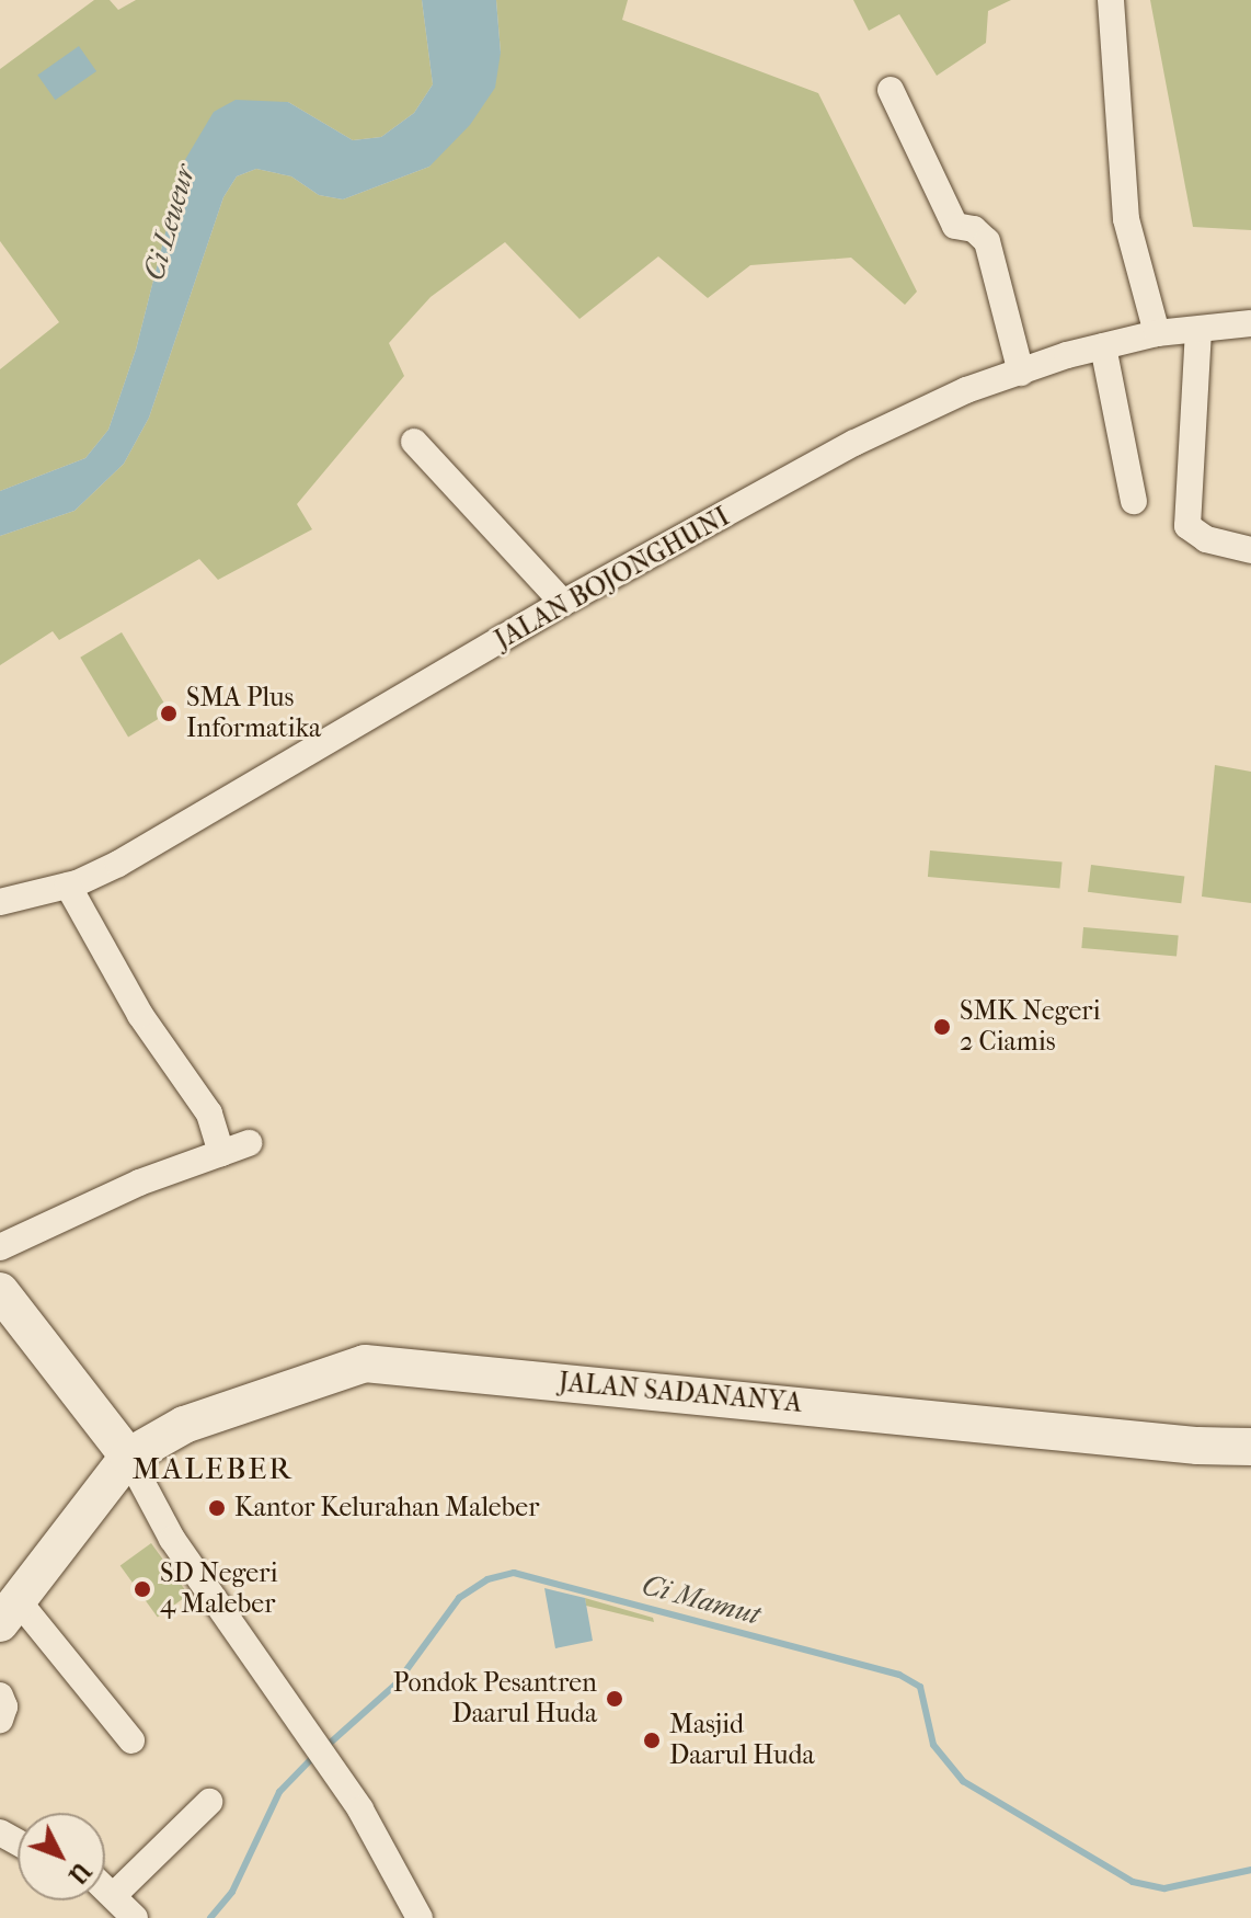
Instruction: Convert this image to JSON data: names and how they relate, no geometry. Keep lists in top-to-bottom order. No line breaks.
{"streets":{"street":["JALAN BOJONGHUNI","JALAN SADANANYA"]},"districts":["MALEBER"],"water":["Ci Leueur","Ci Mamut"],"places":["SMA Plus Informatika","SMK Negeri 2 Ciamis","Kantor Kelurahan Maleber","SD Negeri 4 Maleber","Pondok Pesantren Daarul Huda","Masjid Daarul Huda"],"north":"bottom right"}
